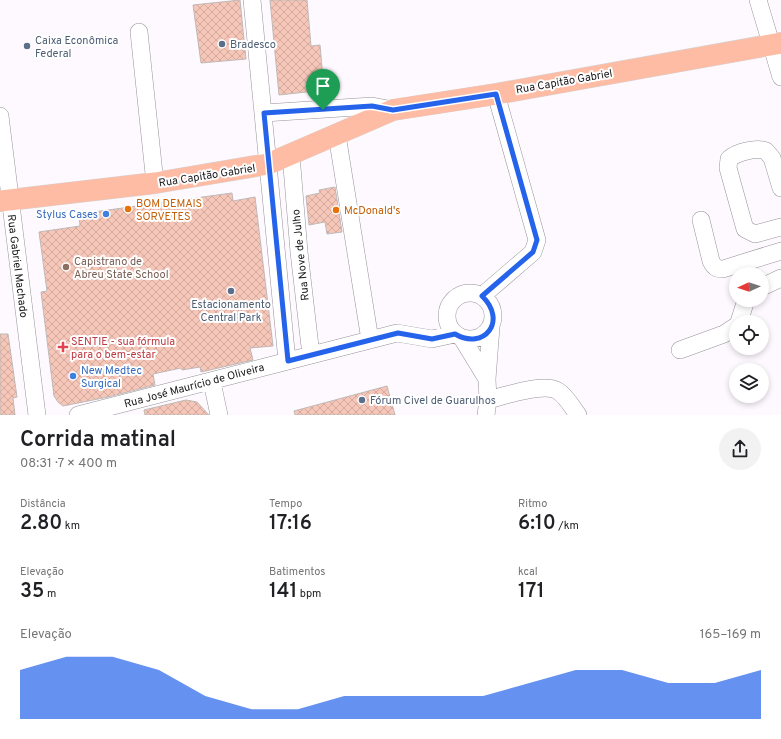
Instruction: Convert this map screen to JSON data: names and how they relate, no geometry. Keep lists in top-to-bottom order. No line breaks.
{"streets":{"main road":["Rua Capitão Gabriel"],"street":["Rua Nove de Julho","Rua Gabriel Machado","Rua José Maurício de Oliveira"]},"crossings":[["Rua Capitão Gabriel","Rua Nove de Julho"],["Rua Capitão Gabriel","Rua Gabriel Machado"],["Rua Nove de Julho","Rua José Maurício de Oliveira"]],"places":{"other":["Bradesco","Caixa Econômica Federal","BOM DEMAIS SORVETES","McDonald's","Stylus Cases","Capistrano de Abreu State School","Estacionamento Central Park","New Medtec Surgical","Fórum Civel de Guarulhos"],"health":["SENTIE - sua fórmula para o bem-estar"]},"north":"left","page":{"heading":["Corrida matinal","08:31 · 7 × 400 m"],"stats":[["Distância","2.80 km"],["Tempo","17:16"],["Ritmo","6:10 /km"],["Elevação","35 m"],["Batimentos","141 bpm"],["kcal","171"]],"chart":["Elevação","165–169 m"]}}
